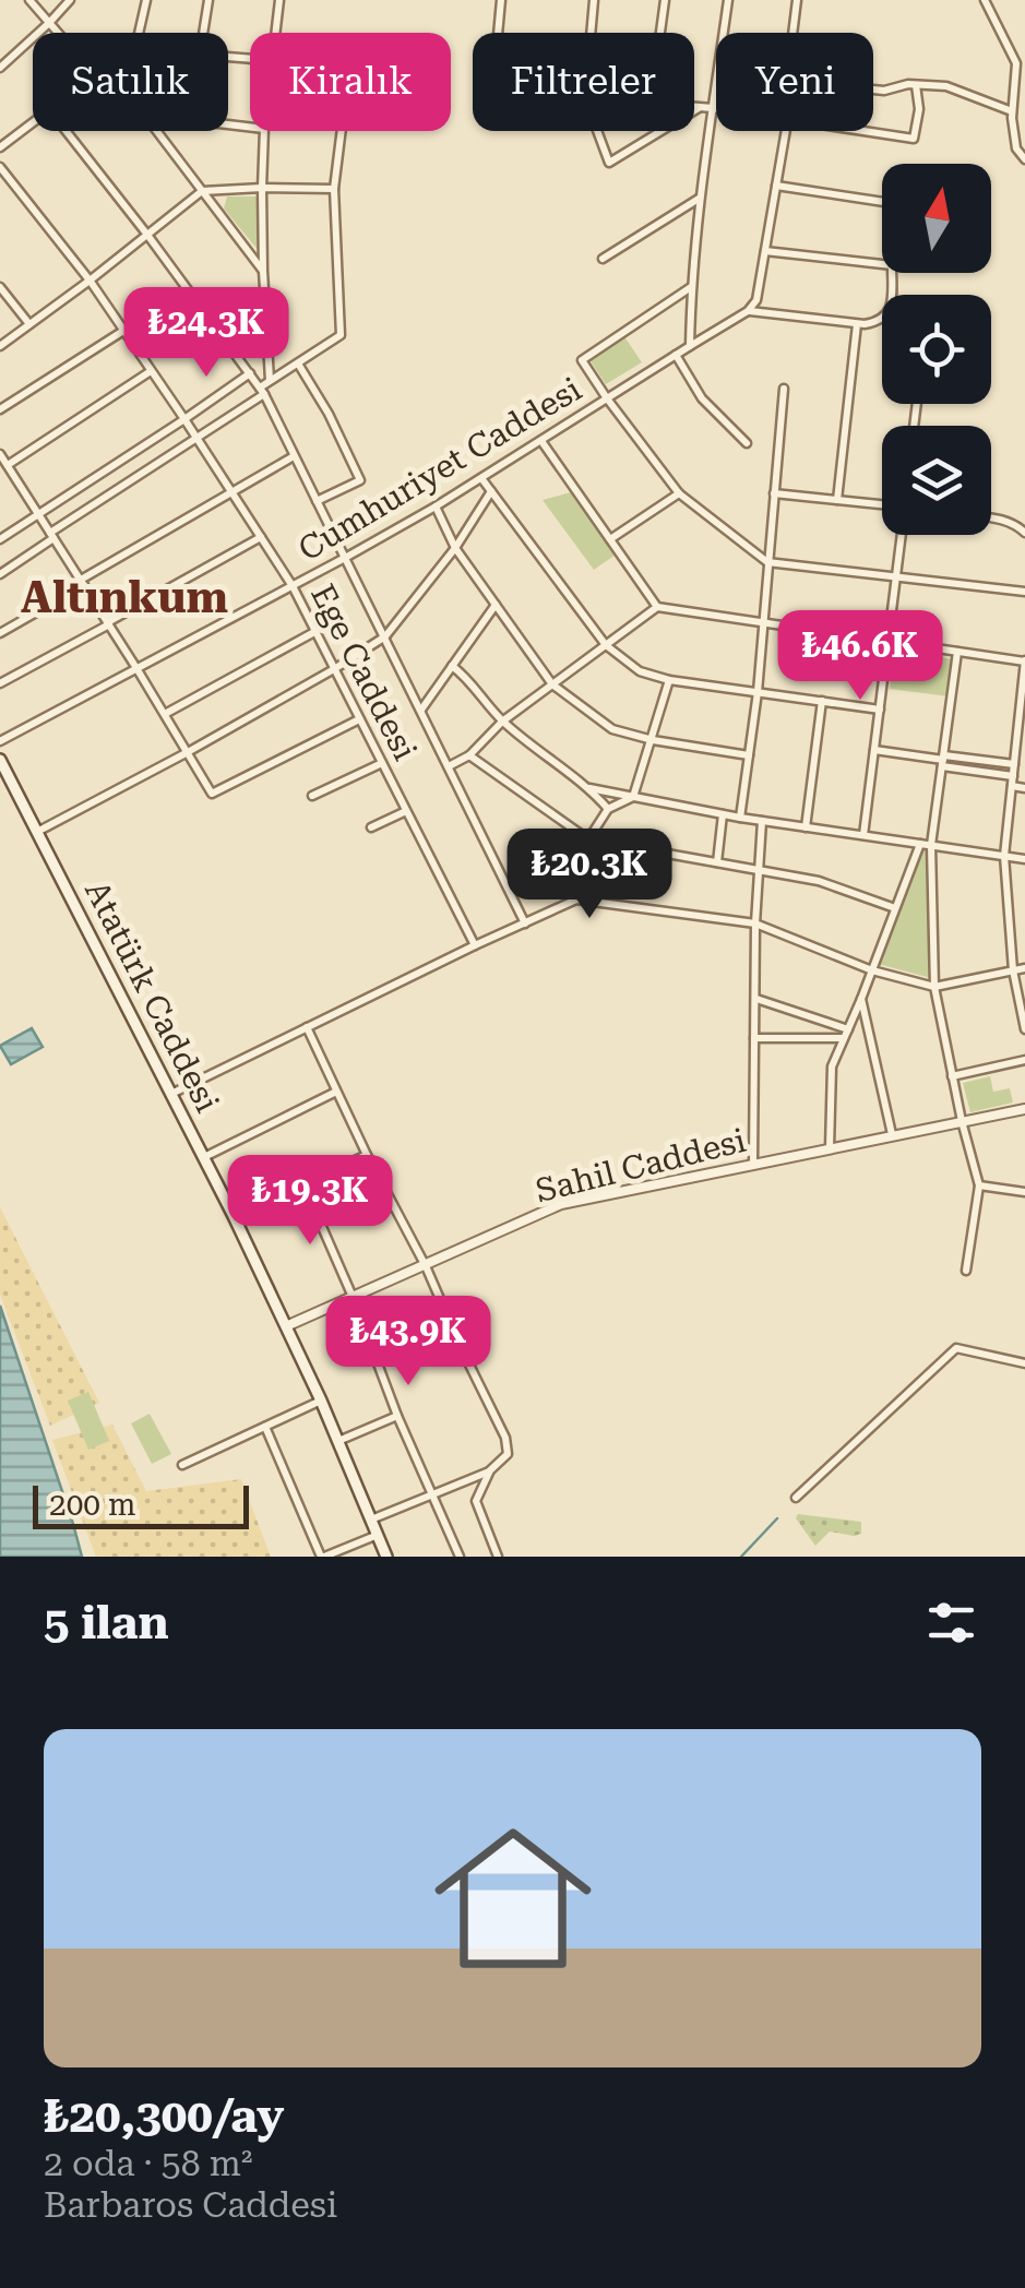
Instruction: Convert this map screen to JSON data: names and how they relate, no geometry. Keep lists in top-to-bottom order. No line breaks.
{"streets":{"main road":["Atatürk Caddesi"],"street":["Cumhuriyet Caddesi","Ege Caddesi","Sahil Caddesi"]},"crossings":[["Cumhuriyet Caddesi","Ege Caddesi"],["Atatürk Caddesi","Sahil Caddesi"]],"districts":["Altınkum"],"scale_bar":"200 m","north":"top","page":{"chip":["Satılık","Kiralık","Filtreler","Yeni"],"price":["₺24.3K","₺46.6K","₺20.3K","₺19.3K","₺43.9K"],"scale":"200 m","heading":"5 ilan","list":[{"name":"₺20,300/ay","note":"2 oda · 58 m² · Barbaros Caddesi"}]}}
